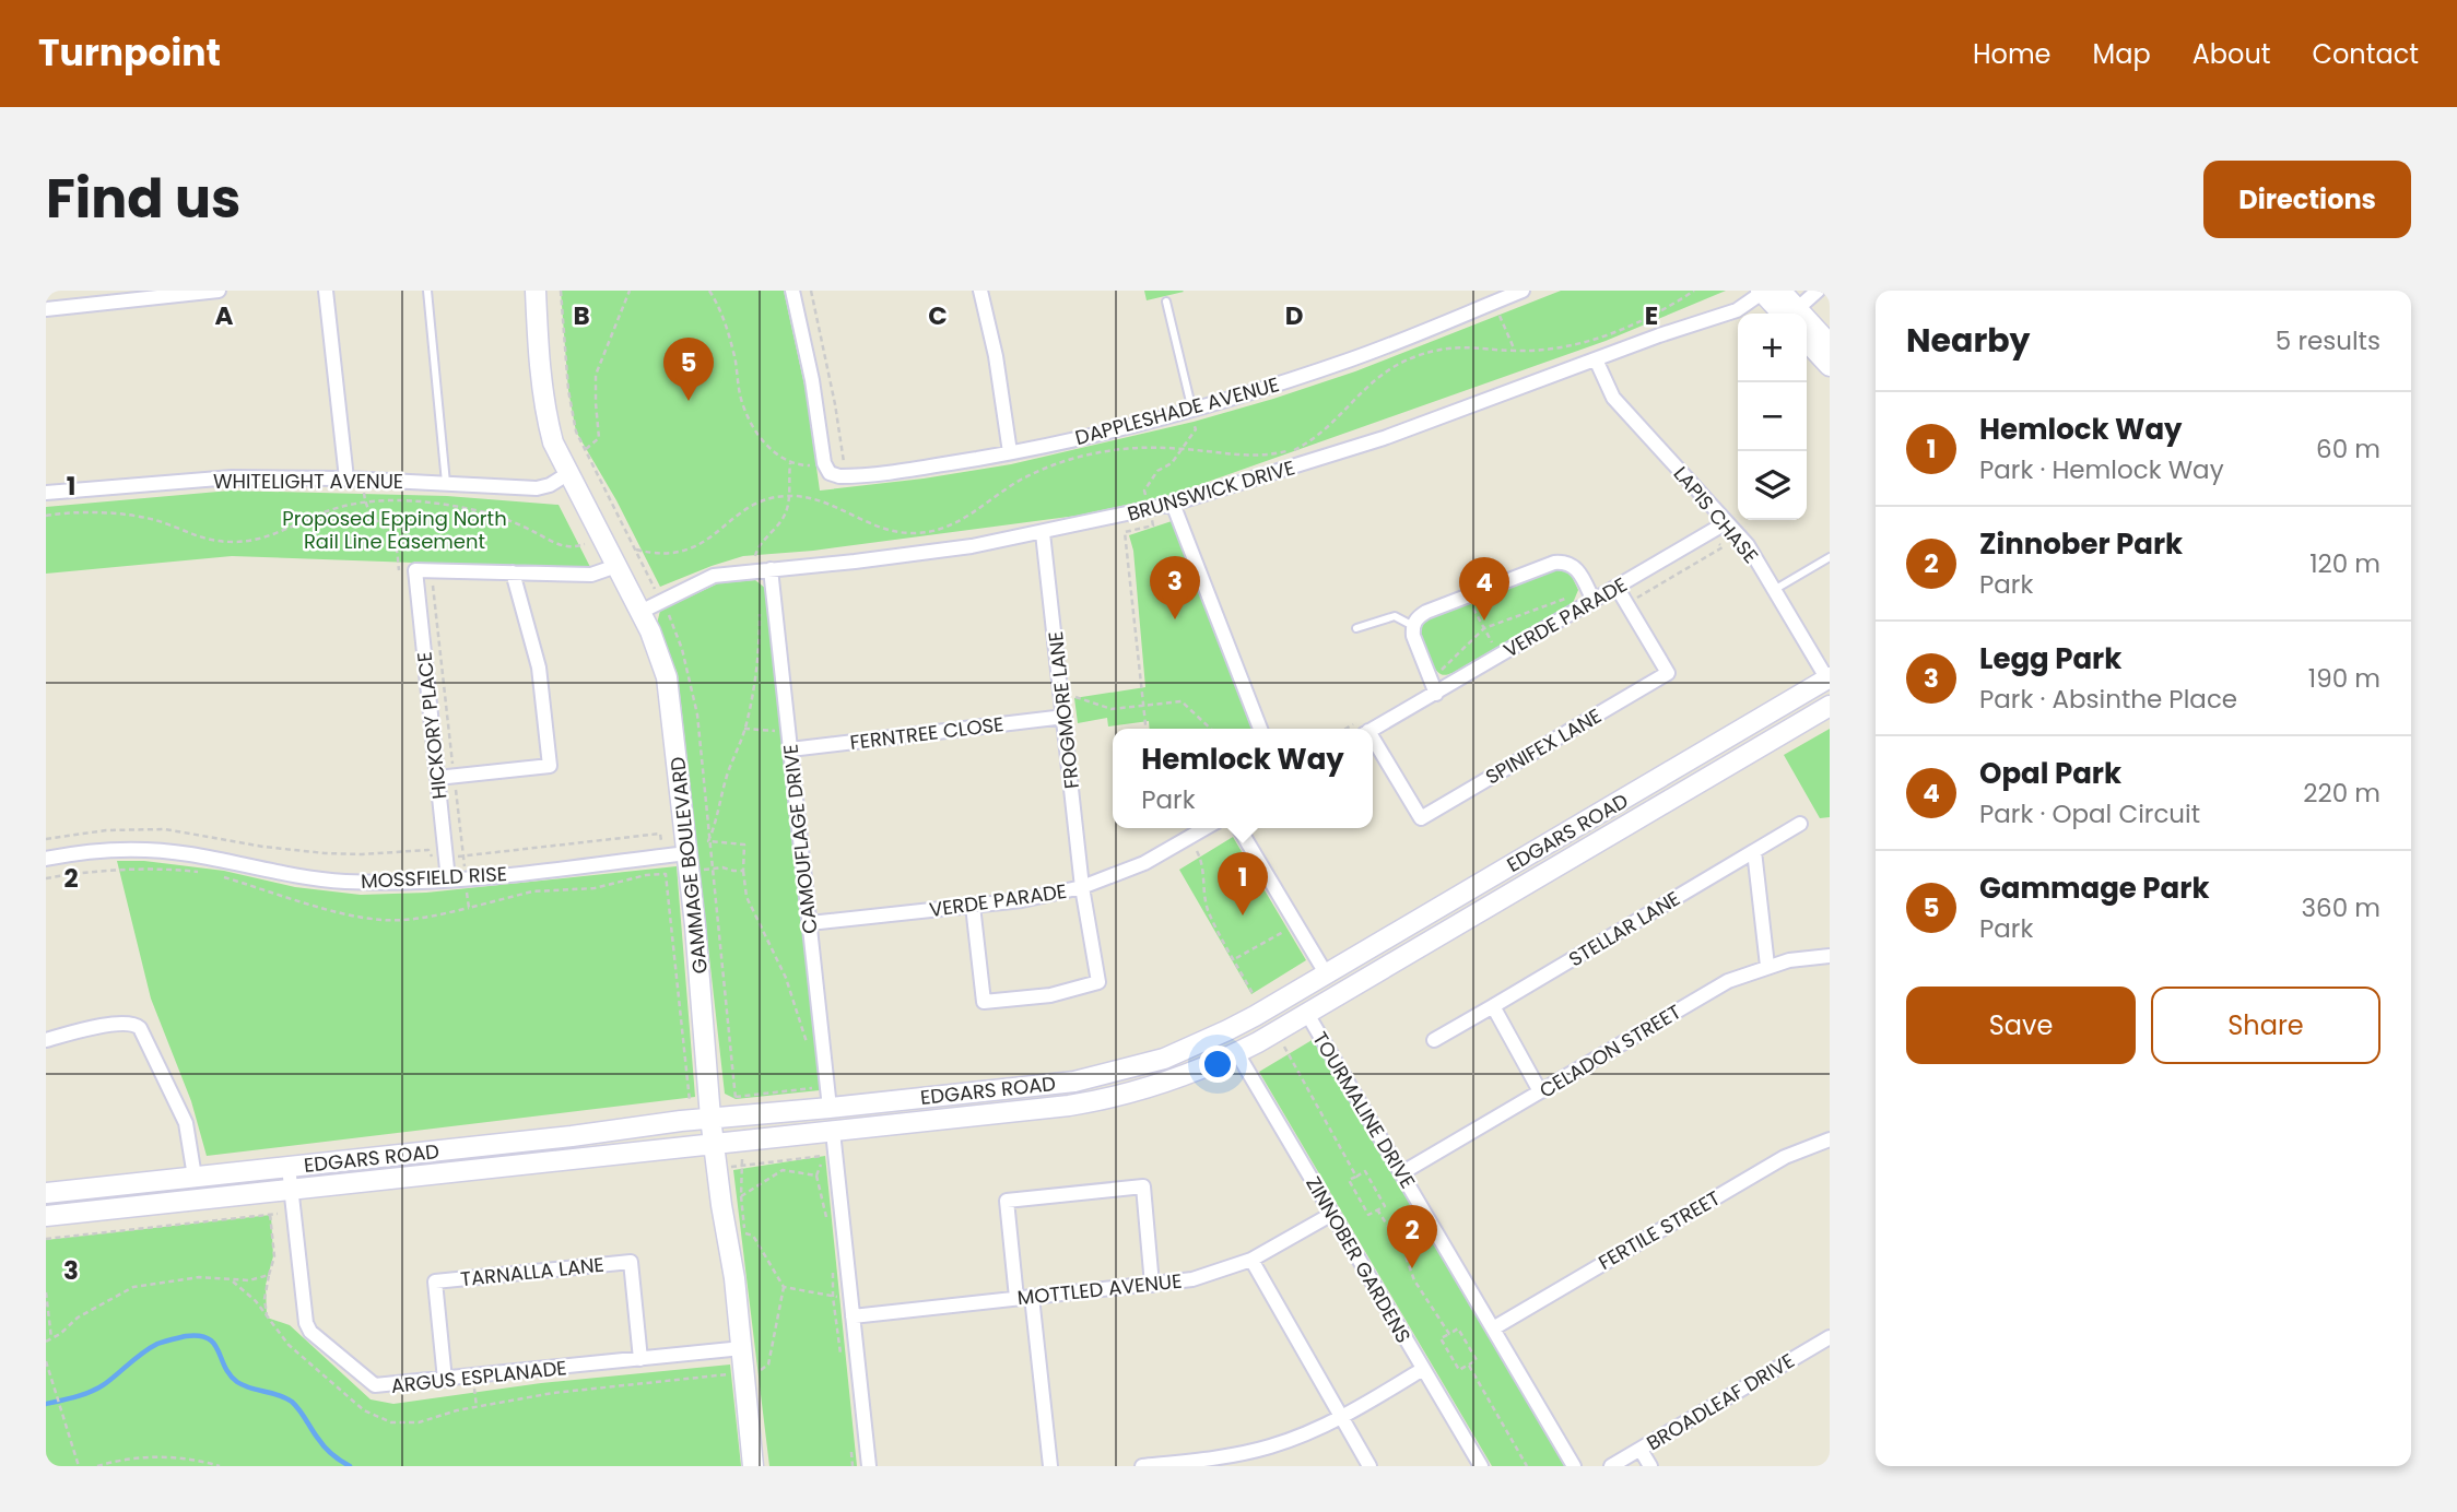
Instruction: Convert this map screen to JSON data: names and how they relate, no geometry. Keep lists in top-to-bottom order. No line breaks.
{"streets":{"main road":["EDGARS ROAD","GAMMAGE BOULEVARD","TOURMALINE DRIVE"],"street":["DAPPLESHADE AVENUE","WHITELIGHT AVENUE","BRUNSWICK DRIVE","LAPIS CHASE","VERDE PARADE","FROGMORE LANE","HICKORY PLACE","FERNTREE CLOSE","SPINIFEX LANE","CAMOUFLAGE DRIVE","MOSSFIELD RISE","STELLAR LANE","CELADON STREET","FERTILE STREET","ZINNOBER GARDENS","TARNALLA LANE","MOTTLED AVENUE","ARGUS ESPLANADE","BROADLEAF DRIVE"]},"crossings":[["WHITELIGHT AVENUE","GAMMAGE BOULEVARD"],["BRUNSWICK DRIVE","LAPIS CHASE"],["BRUNSWICK DRIVE","FROGMORE LANE"],["BRUNSWICK DRIVE","CAMOUFLAGE DRIVE"],["BRUNSWICK DRIVE","GAMMAGE BOULEVARD"],["LAPIS CHASE","VERDE PARADE"],["LAPIS CHASE","EDGARS ROAD"],["VERDE PARADE","FROGMORE LANE"],["VERDE PARADE","SPINIFEX LANE"],["VERDE PARADE","CAMOUFLAGE DRIVE"],["FROGMORE LANE","FERNTREE CLOSE"],["HICKORY PLACE","MOSSFIELD RISE"],["FERNTREE CLOSE","CAMOUFLAGE DRIVE"],["EDGARS ROAD","CAMOUFLAGE DRIVE"],["EDGARS ROAD","GAMMAGE BOULEVARD"],["EDGARS ROAD","TOURMALINE DRIVE"],["EDGARS ROAD","ZINNOBER GARDENS"],["EDGARS ROAD","ARGUS ESPLANADE"],["GAMMAGE BOULEVARD","MOSSFIELD RISE"],["GAMMAGE BOULEVARD","ARGUS ESPLANADE"],["CELADON STREET","TOURMALINE DRIVE"],["TOURMALINE DRIVE","FERTILE STREET"],["ZINNOBER GARDENS","MOTTLED AVENUE"],["TARNALLA LANE","ARGUS ESPLANADE"]],"parks":["Proposed Epping North Rail Line Easement"],"page":{"header":"Turnpoint","nav":["Home","Map","About","Contact"],"title":"Find us","buttons":["Directions",["Save","Share"]],"heading":["Nearby","5 results"],"map_buttons":["+","−"],"pins":["5","3","4","1","2"],"list":[{"mark":"1","name":"Hemlock Way","note":"Park · Hemlock Way","value":"60 m"},{"mark":"2","name":"Zinnober Park","note":"Park","value":"120 m"},{"mark":"3","name":"Legg Park","note":"Park · Absinthe Place","value":"190 m"},{"mark":"4","name":"Opal Park","note":"Park · Opal Circuit","value":"220 m"},{"mark":"5","name":"Gammage Park","note":"Park","value":"360 m"}],"popup":["Hemlock Way","Park"]},"grid":{"columns":["A","B","C","D","E"],"rows":["1","2","3"]}}
